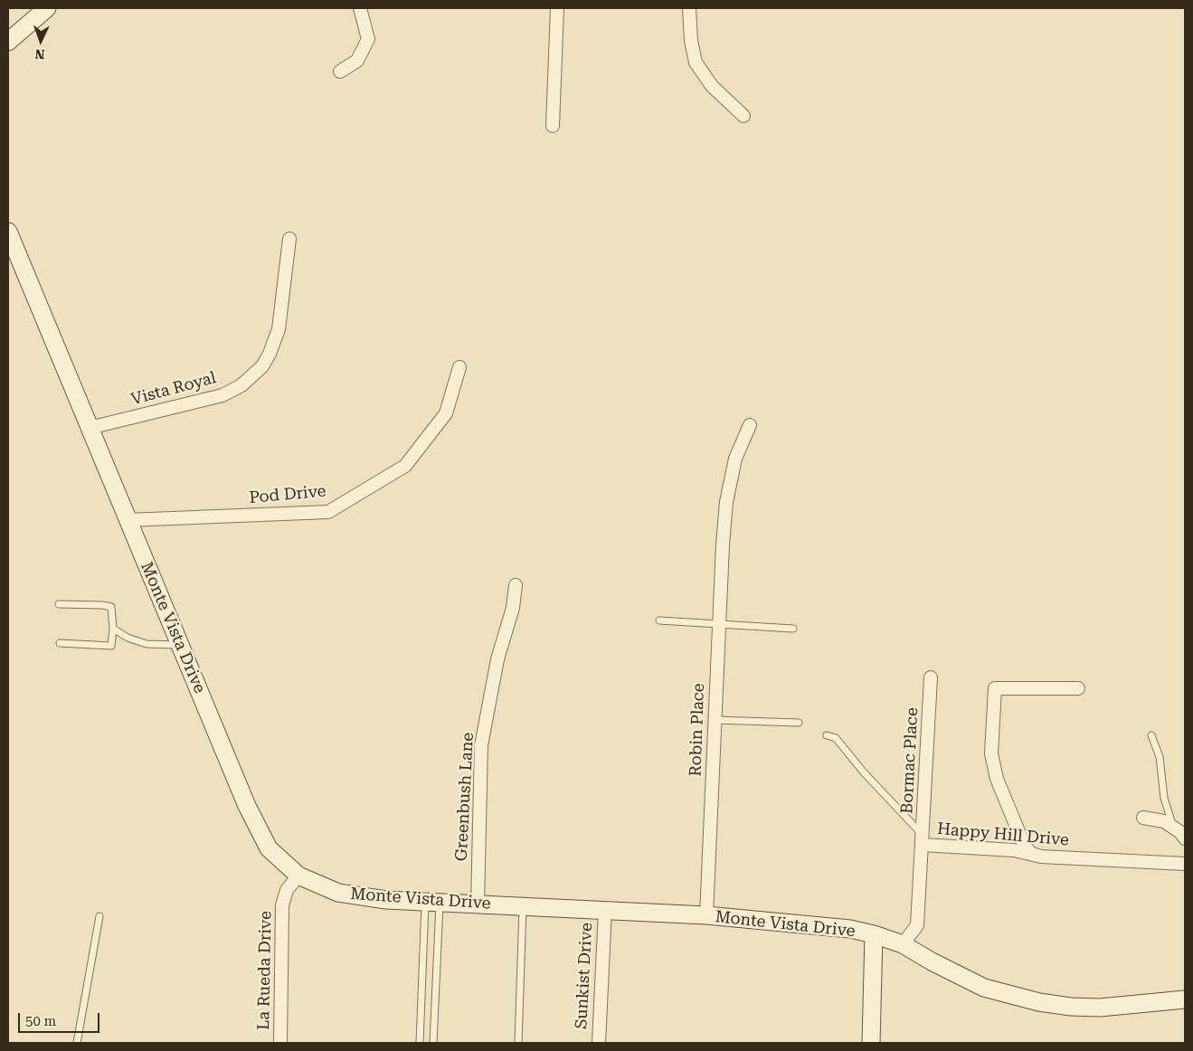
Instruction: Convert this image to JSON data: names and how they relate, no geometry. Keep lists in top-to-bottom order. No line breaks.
{"streets":{"main road":["Monte Vista Drive"],"street":["Vista Royal","Pod Drive","Robin Place","Bormac Place","Greenbush Lane","Happy Hill Drive","La Rueda Drive","Sunkist Drive"]},"crossings":[["Vista Royal","Monte Vista Drive"],["Pod Drive","Monte Vista Drive"],["Monte Vista Drive","Robin Place"],["Monte Vista Drive","Greenbush Lane"],["Monte Vista Drive","Happy Hill Drive"],["Monte Vista Drive","La Rueda Drive"],["Monte Vista Drive","Sunkist Drive"],["Bormac Place","Happy Hill Drive"]],"scale_bar":"50 m","north":"bottom"}
